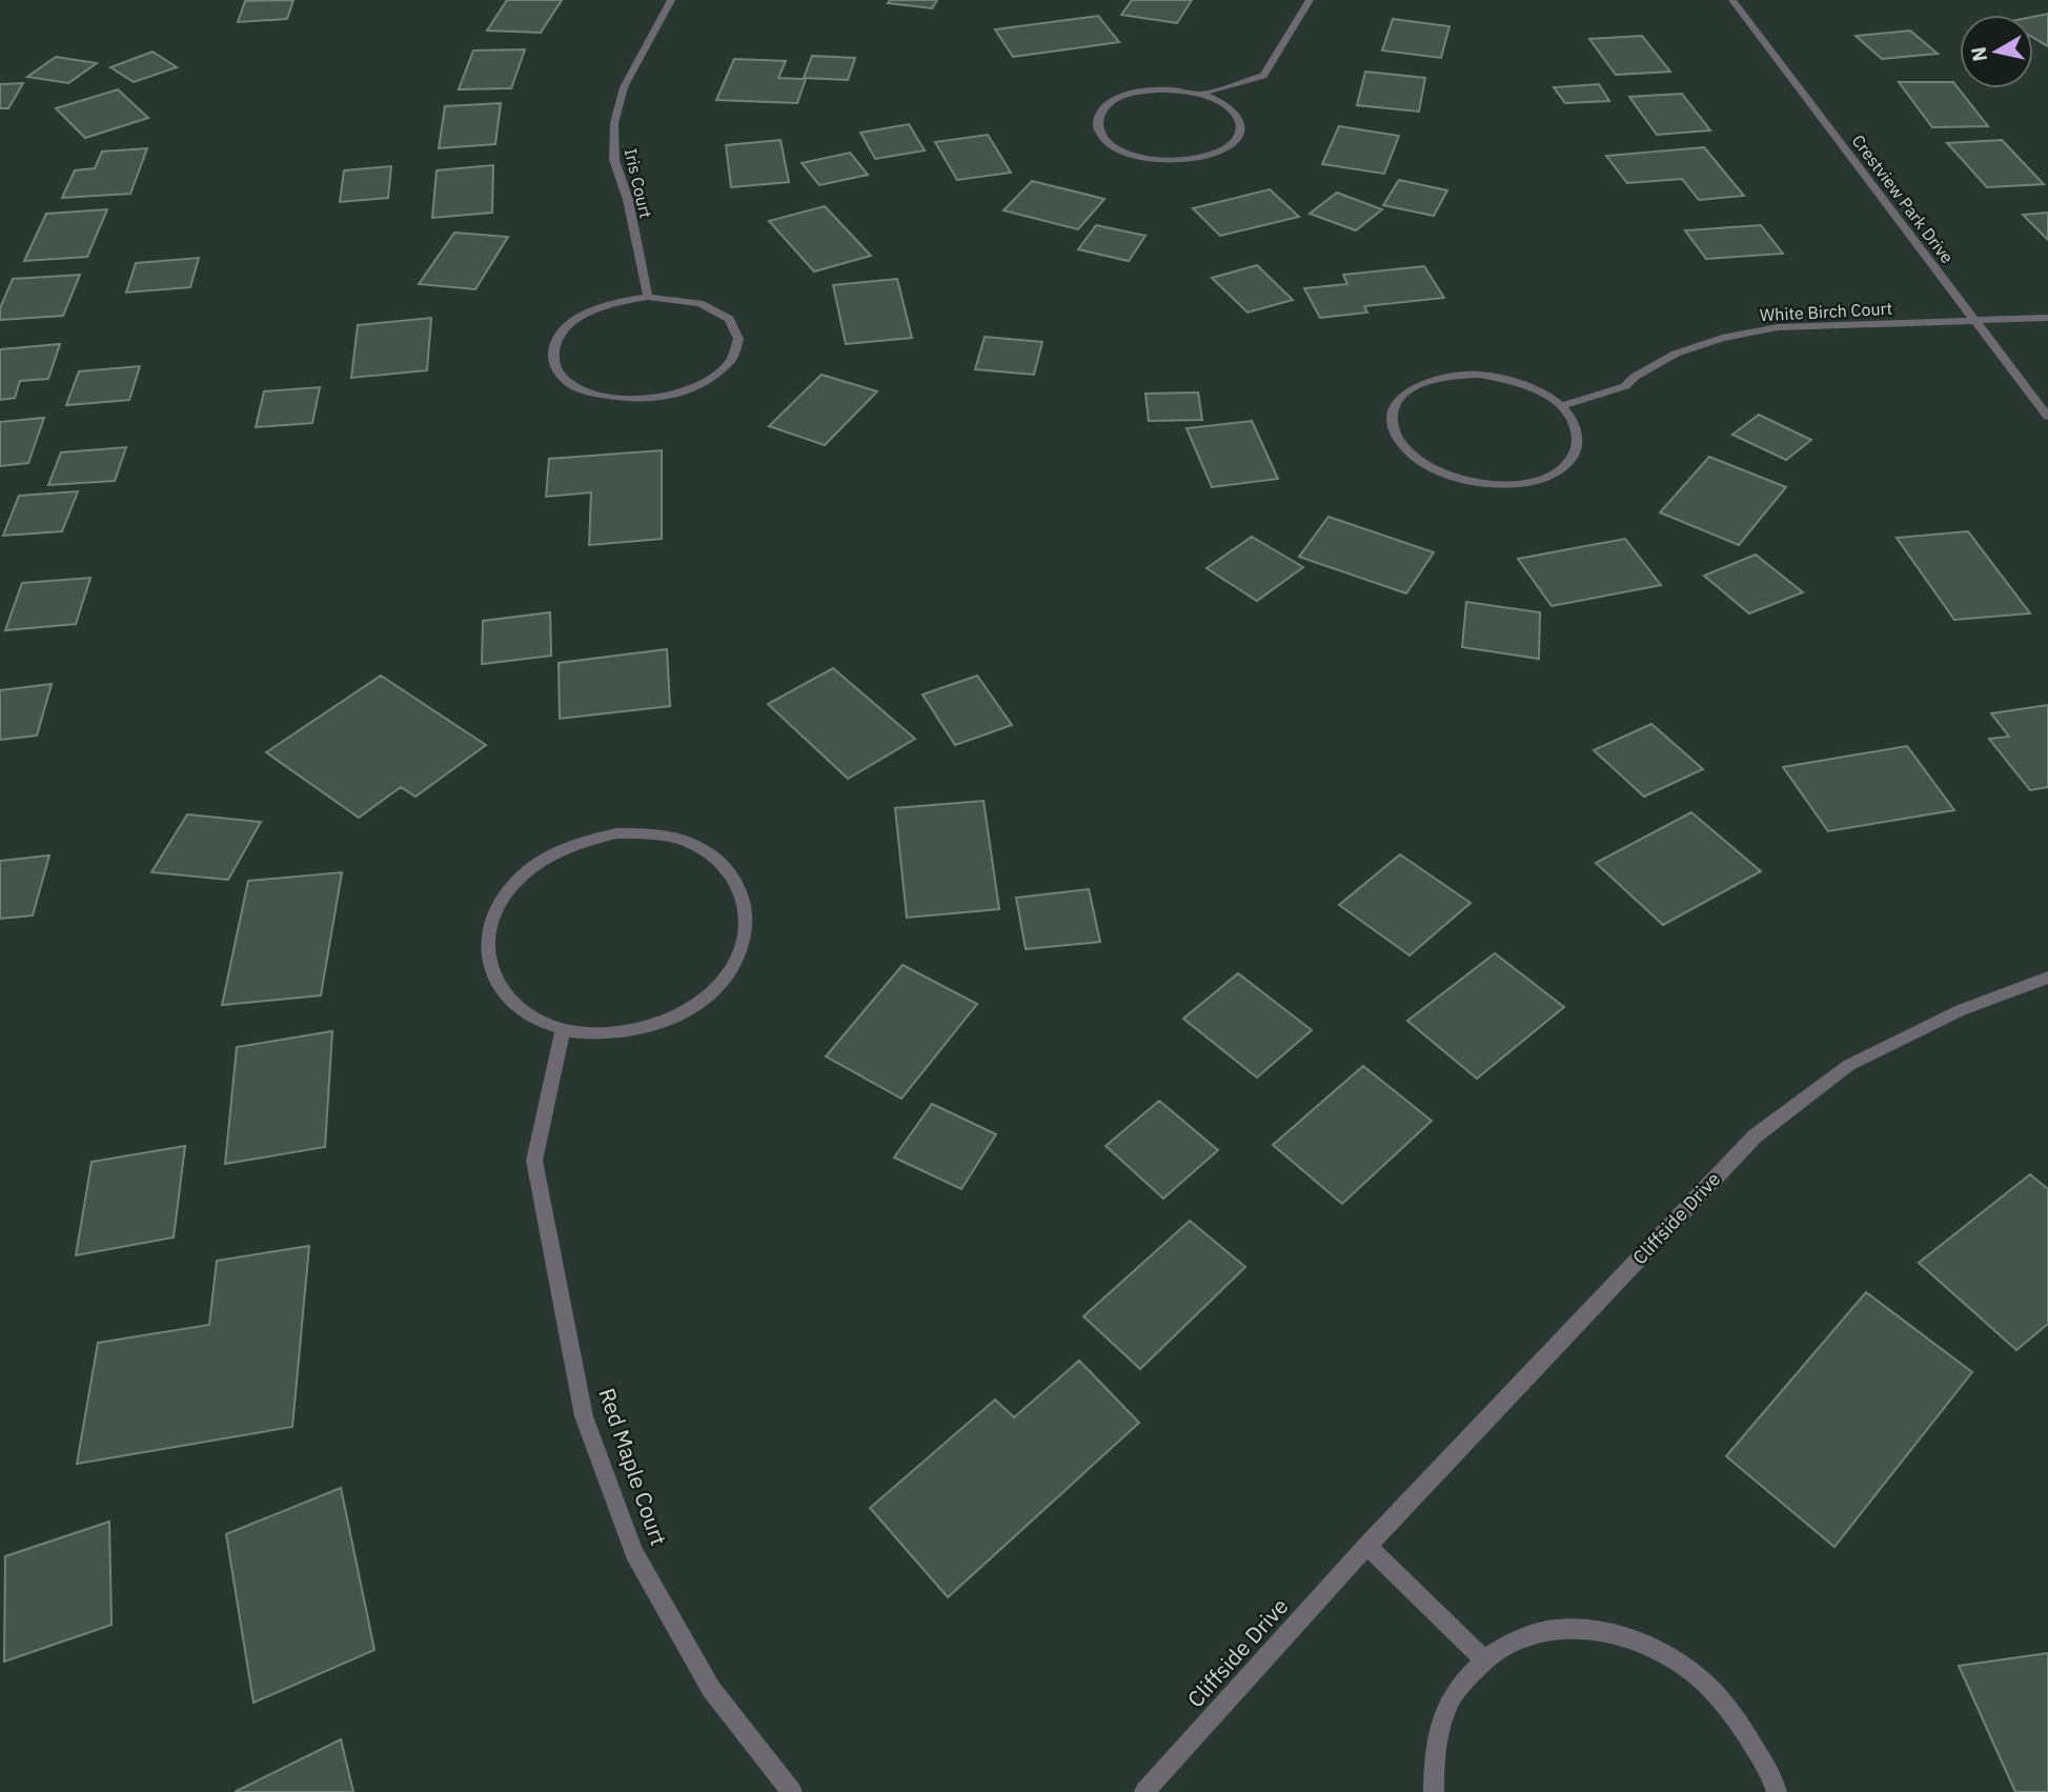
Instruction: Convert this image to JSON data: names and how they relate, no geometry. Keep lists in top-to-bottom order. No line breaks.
{"streets":{"street":["Iris Court","Crestview Park Drive","White Birch Court","Cliffside Drive","Red Maple Court"]},"crossings":[["Crestview Park Drive","White Birch Court"]],"north":"left"}
